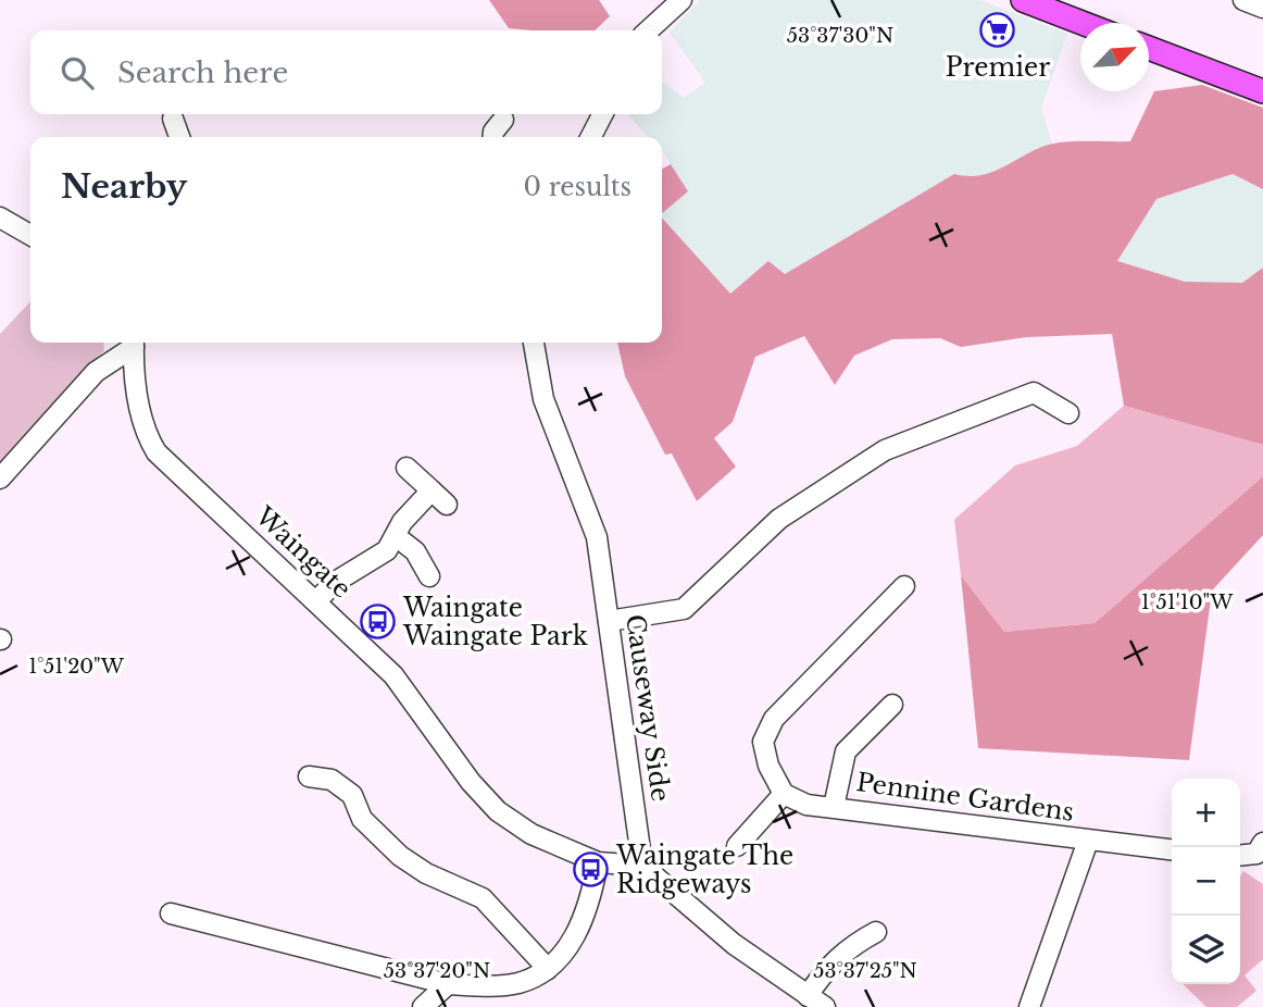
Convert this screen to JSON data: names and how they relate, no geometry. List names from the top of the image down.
{
  "streets": {
    "street": ["Waingate", "Causeway Side", "Pennine Gardens"]
  },
  "crossings": [
    ["Waingate", "Causeway Side"]
  ],
  "places": {
    "supermarket": ["Premier"],
    "bus stop": ["Waingate Waingate Park", "Waingate The Ridgeways"]
  },
  "north": "top right",
  "page": {
    "search": "Search here",
    "heading": ["Nearby", "0 results"],
    "map_buttons": ["+", "−"]
  },
  "coordinates": [
    "53°37'30\"N",
    "1°51'10\"W",
    "1°51'20\"W",
    "53°37'25\"N",
    "53°37'20\"N"
  ]
}
